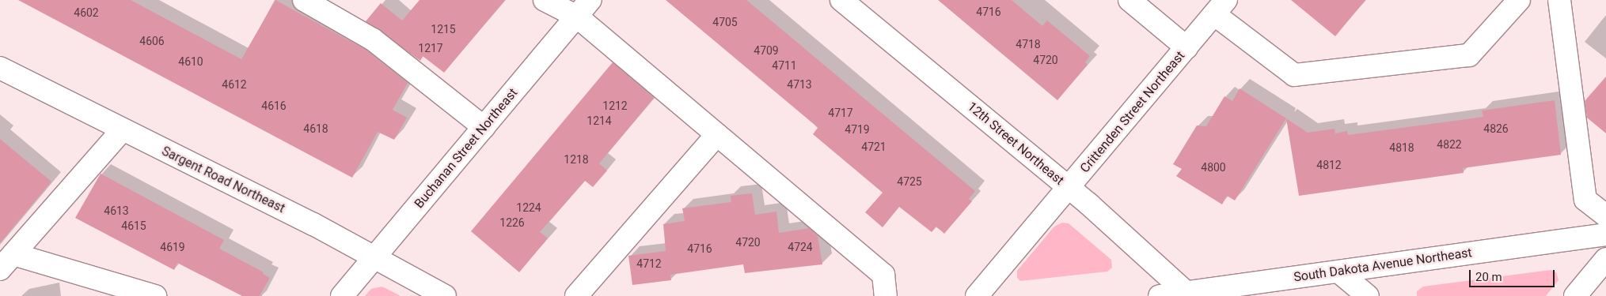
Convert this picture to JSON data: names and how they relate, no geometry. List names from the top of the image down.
{
  "streets": {
    "street": [
      "Crittenden Street Northeast",
      "12th Street Northeast",
      "Buchanan Street Northeast",
      "Sargent Road Northeast",
      "South Dakota Avenue Northeast"
    ]
  },
  "crossings": [
    ["Crittenden Street Northeast", "12th Street Northeast"],
    ["12th Street Northeast", "South Dakota Avenue Northeast"],
    ["Buchanan Street Northeast", "Sargent Road Northeast"]
  ],
  "house_numbers": [
    "4716",
    "4602",
    "4705",
    "1215",
    "4606",
    "4718",
    "1217",
    "4709",
    "4720",
    "4610",
    "4711",
    "4612",
    "4713",
    "4616",
    "1212",
    "4717",
    "1214",
    "4618",
    "4826",
    "4719",
    "4822",
    "4721",
    "4818",
    "1218",
    "4812",
    "4800",
    "4725",
    "1224",
    "4613",
    "1226",
    "4615",
    "4720",
    "4619",
    "4724",
    "4716",
    "4712"
  ],
  "scale_bar": "20 m"
}
